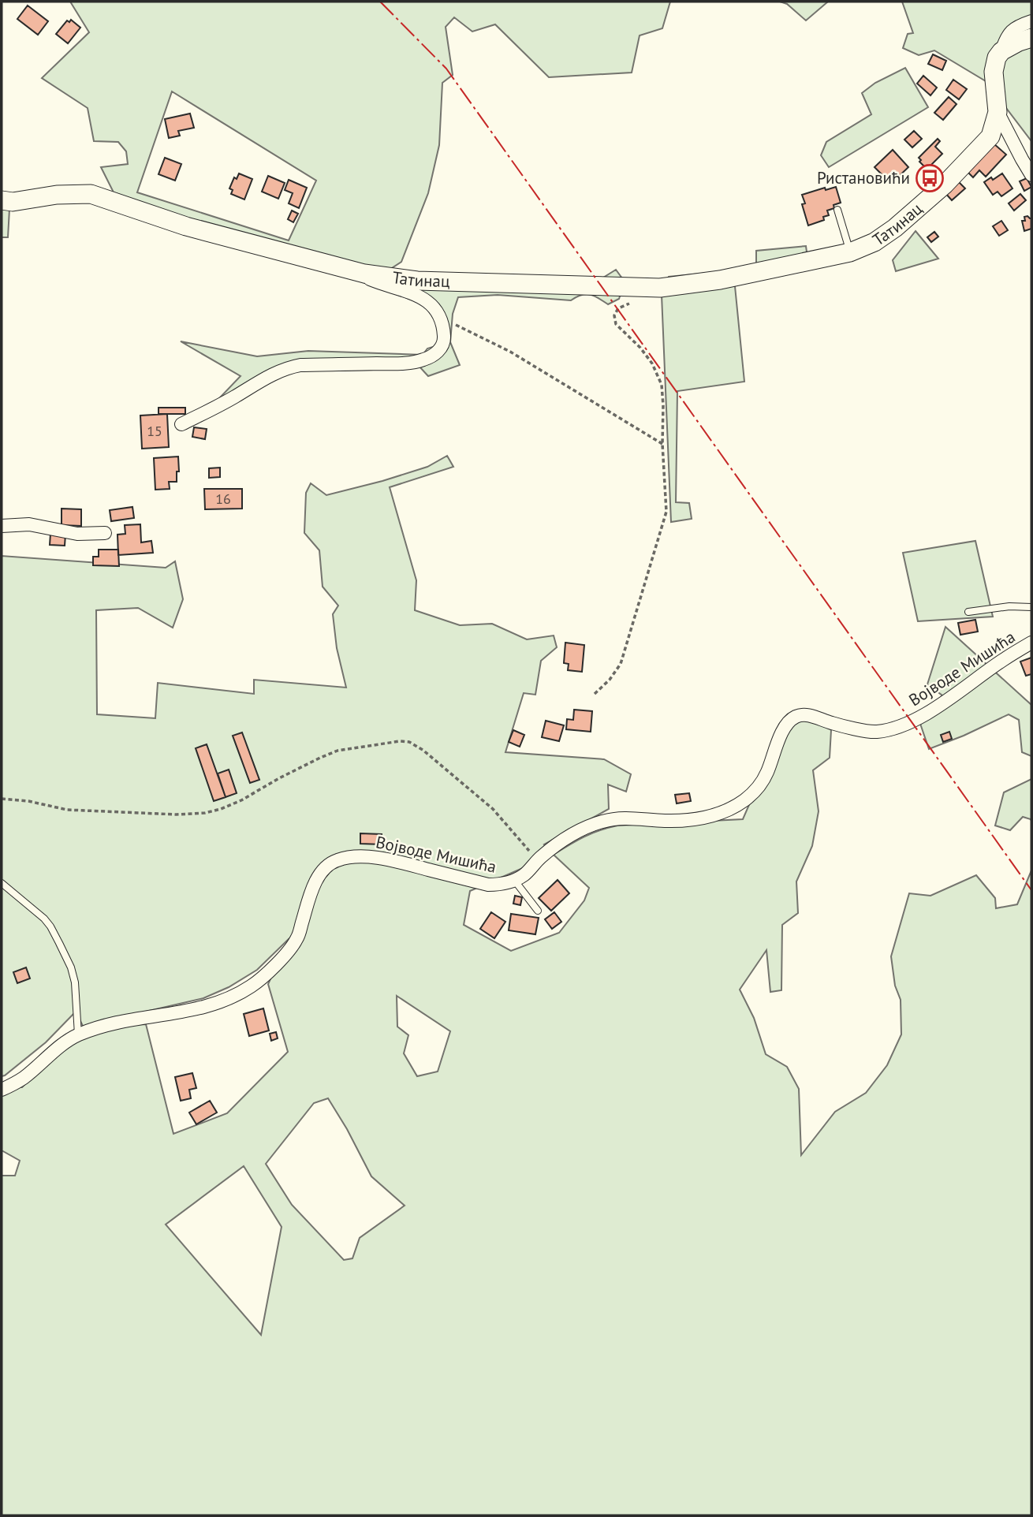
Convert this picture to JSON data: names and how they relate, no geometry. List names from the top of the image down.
{
  "streets": {
    "street": ["Татинац", "Војводе Мишића"]
  },
  "places": {
    "bus stop": ["Ристановићи"]
  },
  "house_numbers": ["15", "16"]
}
